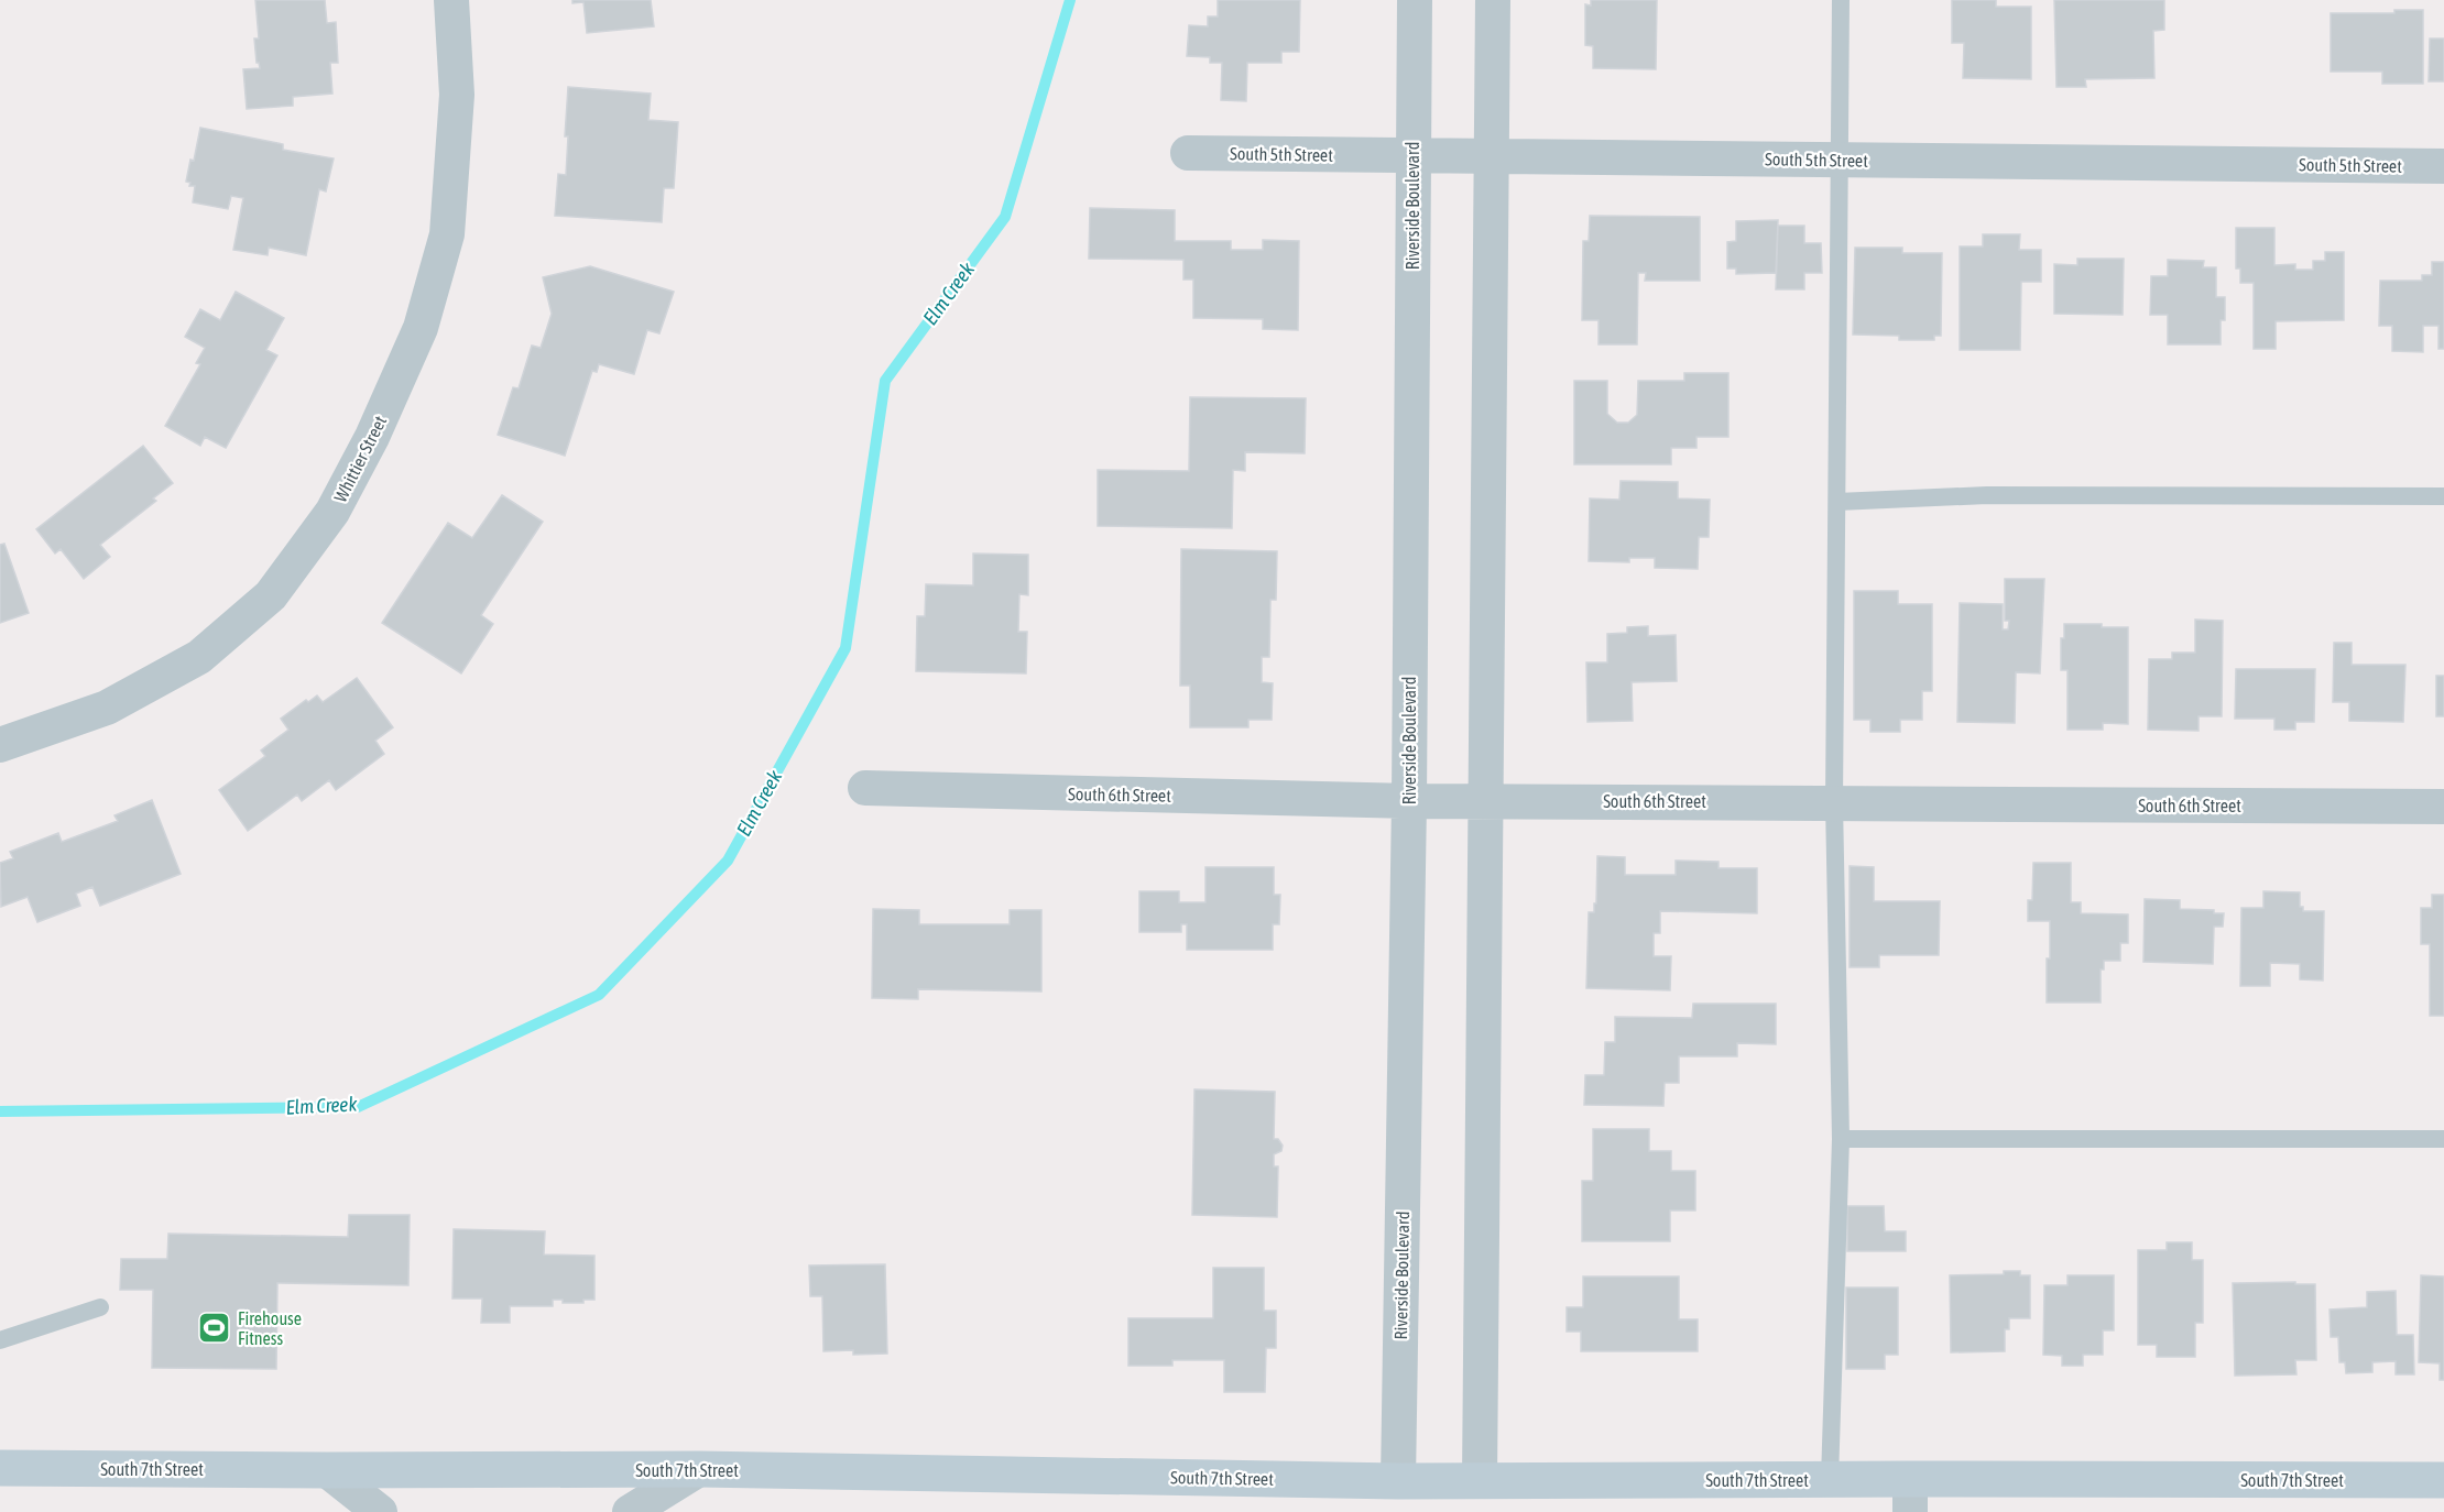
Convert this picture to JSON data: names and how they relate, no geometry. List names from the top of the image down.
{
  "streets": {
    "main road": ["South 7th Street"],
    "street": [
      "South 5th Street",
      "Riverside Boulevard",
      "Whittier Street",
      "South 6th Street"
    ]
  },
  "crossings": [
    ["South 5th Street", "Riverside Boulevard"],
    ["Riverside Boulevard", "South 6th Street"],
    ["Riverside Boulevard", "South 7th Street"]
  ],
  "water": ["Elm Creek"],
  "places": {
    "sports": ["Firehouse Fitness"]
  }
}
